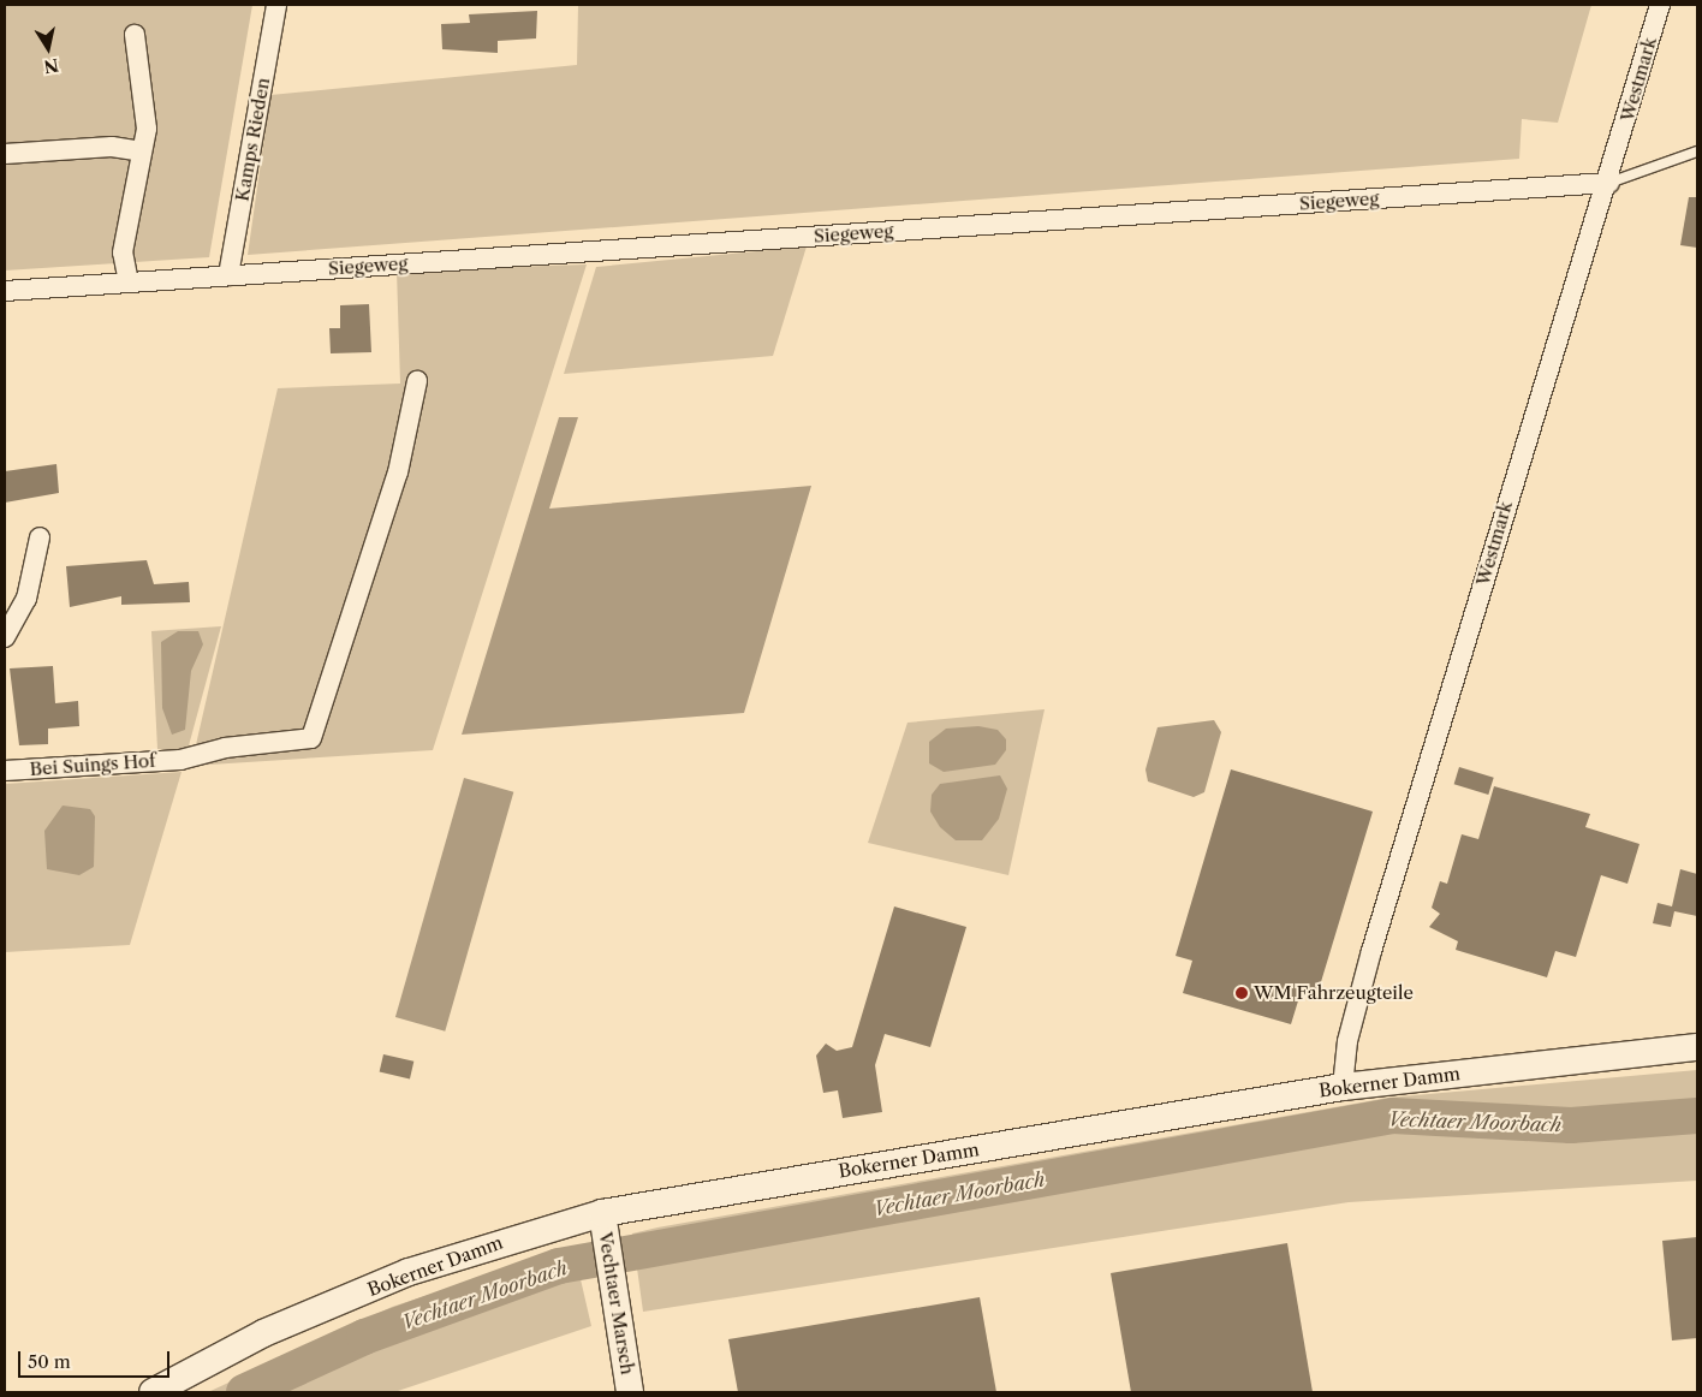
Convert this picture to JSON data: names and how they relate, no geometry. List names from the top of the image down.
{
  "streets": {
    "main road": ["Bokerner Damm", "Vechtaer Marsch"],
    "street": [
      "Westmark",
      "Kamps Rieden",
      "Siegeweg",
      "Bei Suings Hof"
    ]
  },
  "crossings": [
    ["Westmark", "Siegeweg"],
    ["Westmark", "Bokerner Damm"],
    ["Kamps Rieden", "Siegeweg"],
    ["Bokerner Damm", "Vechtaer Marsch"]
  ],
  "water": ["Vechtaer Moorbach"],
  "places": ["WM Fahrzeugteile"],
  "scale_bar": "50 m",
  "north": "bottom"
}
